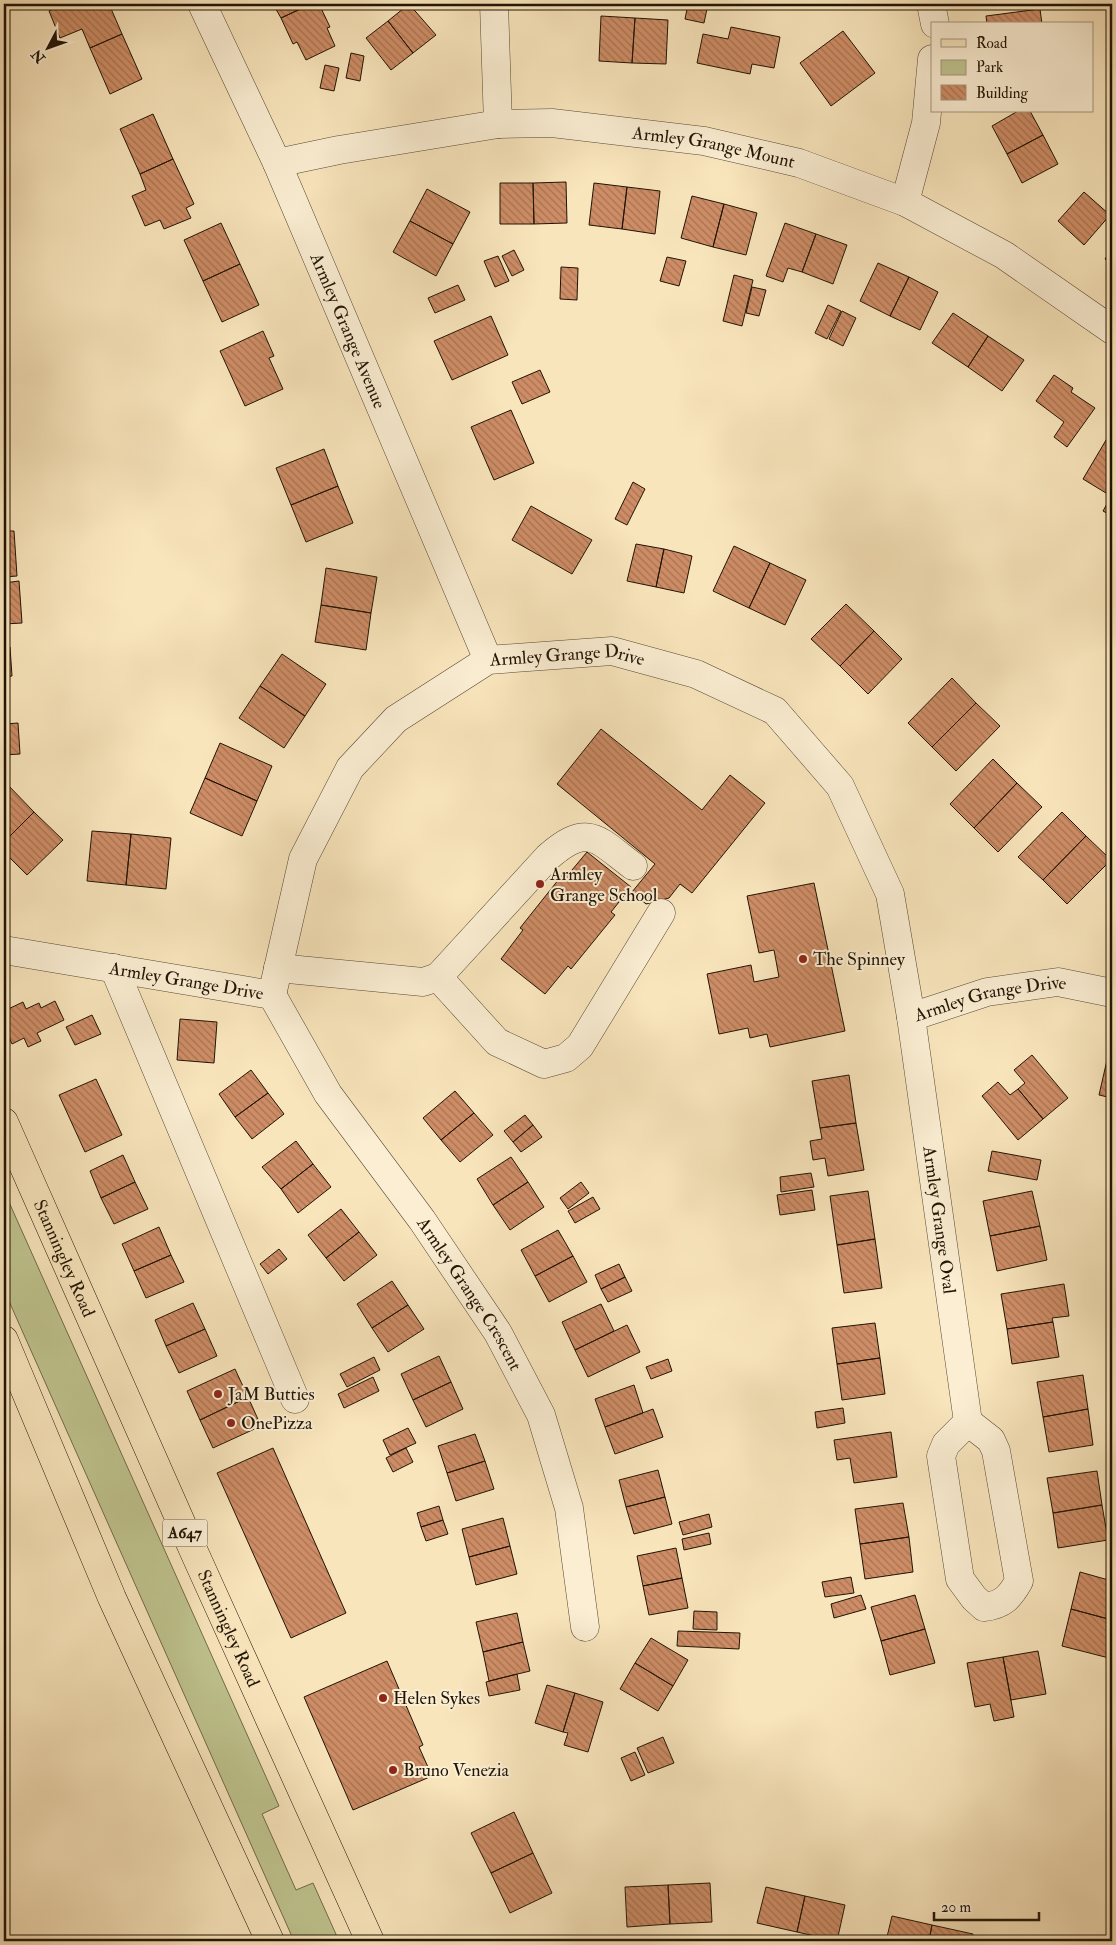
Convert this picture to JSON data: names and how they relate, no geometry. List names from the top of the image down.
{
  "streets": {
    "main road": ["Stanningley Road", "A647"],
    "street": [
      "Armley Grange Mount",
      "Armley Grange Avenue",
      "Armley Grange Drive",
      "Armley Grange Oval",
      "Armley Grange Crescent"
    ]
  },
  "crossings": [
    ["Armley Grange Mount", "Armley Grange Avenue"],
    ["Armley Grange Avenue", "Armley Grange Drive"],
    ["Armley Grange Drive", "Armley Grange Oval"],
    ["Armley Grange Drive", "Armley Grange Crescent"]
  ],
  "places": [
    "Armley Grange School",
    "The Spinney",
    "JaM Butties",
    "OnePizza",
    "Helen Sykes",
    "Bruno Venezia"
  ],
  "legend": ["Road", "Park", "Building"],
  "scale_bar": "20 m",
  "north": "bottom left"
}
